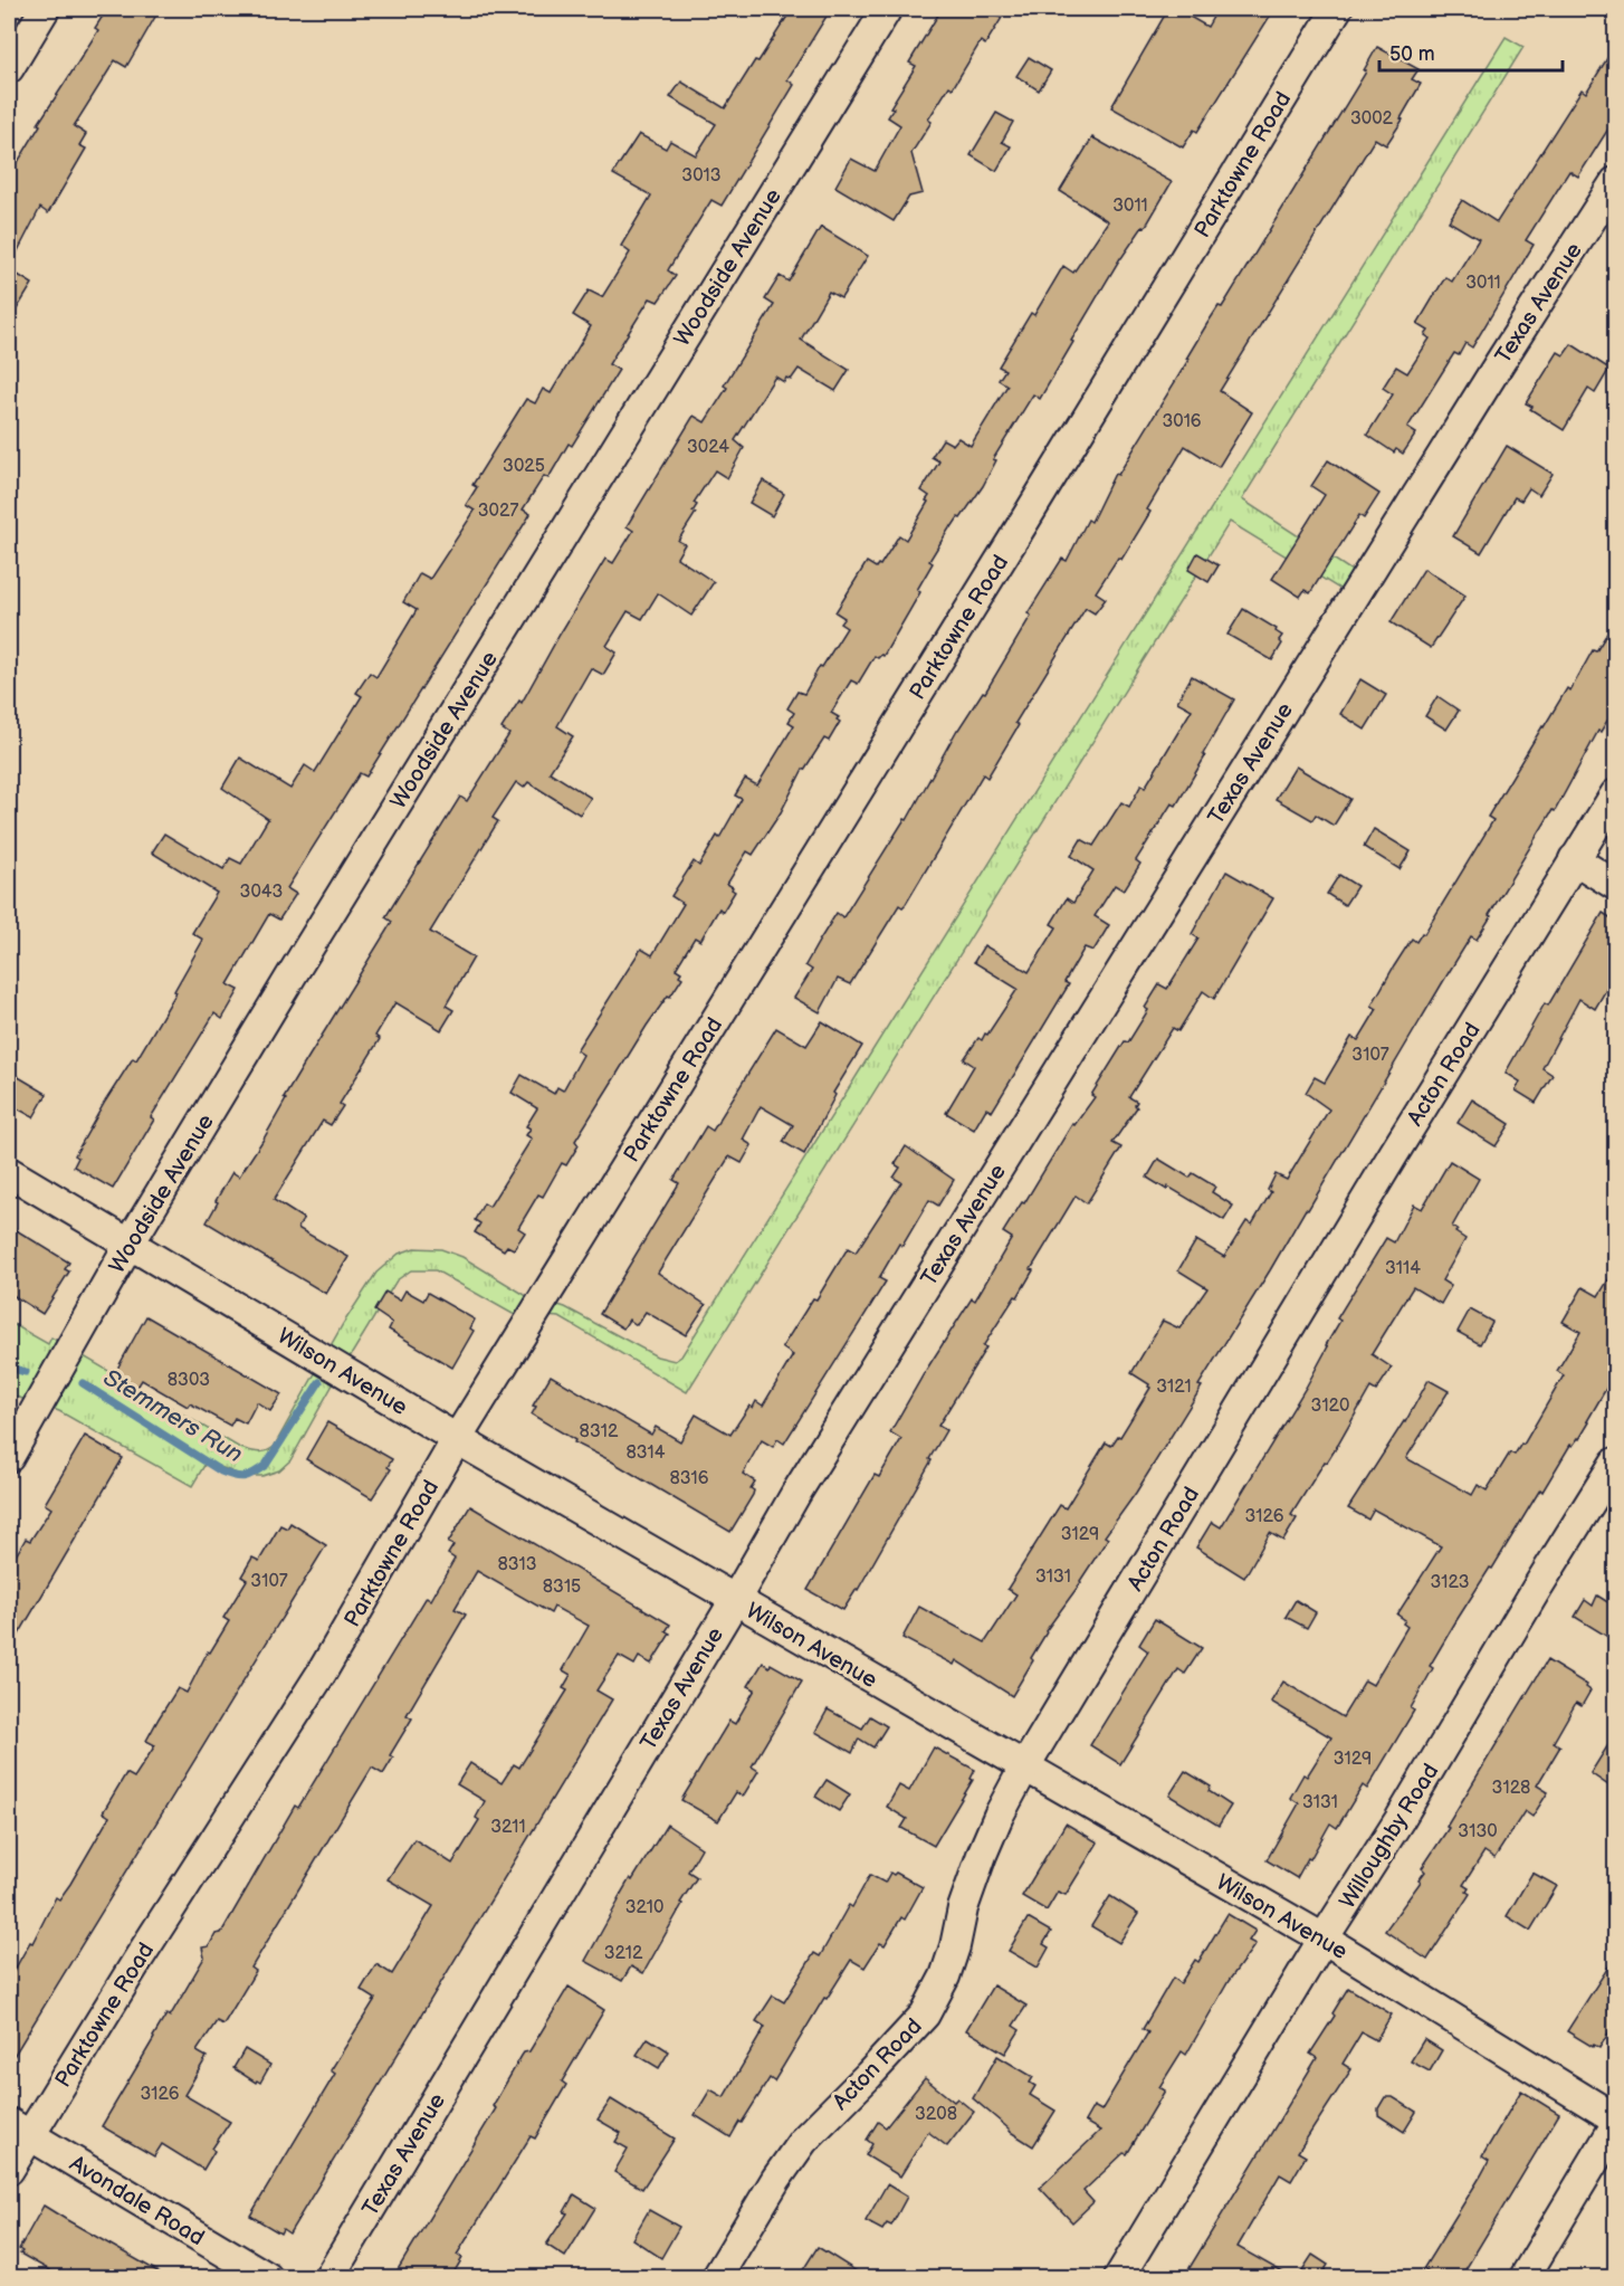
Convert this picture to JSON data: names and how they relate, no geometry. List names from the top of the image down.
{
  "streets": {
    "street": [
      "Parktowne Road",
      "Woodside Avenue",
      "Texas Avenue",
      "Acton Road",
      "Wilson Avenue",
      "Willoughby Road",
      "Avondale Road"
    ]
  },
  "crossings": [
    ["Parktowne Road", "Wilson Avenue"],
    ["Parktowne Road", "Avondale Road"],
    ["Woodside Avenue", "Wilson Avenue"],
    ["Texas Avenue", "Wilson Avenue"],
    ["Acton Road", "Wilson Avenue"],
    ["Wilson Avenue", "Willoughby Road"]
  ],
  "water": ["Stemmers Run"],
  "house_numbers": [
    "3002",
    "3013",
    "3011",
    "3011",
    "3016",
    "3024",
    "3025",
    "3027",
    "3043",
    "3107",
    "3114",
    "8303",
    "3121",
    "3120",
    "8312",
    "8314",
    "8316",
    "3126",
    "3129",
    "8313",
    "3131",
    "3107",
    "3123",
    "8315",
    "3129",
    "3128",
    "3131",
    "3211",
    "3130",
    "3210",
    "3212",
    "3126",
    "3208"
  ],
  "scale_bar": "50 m"
}
